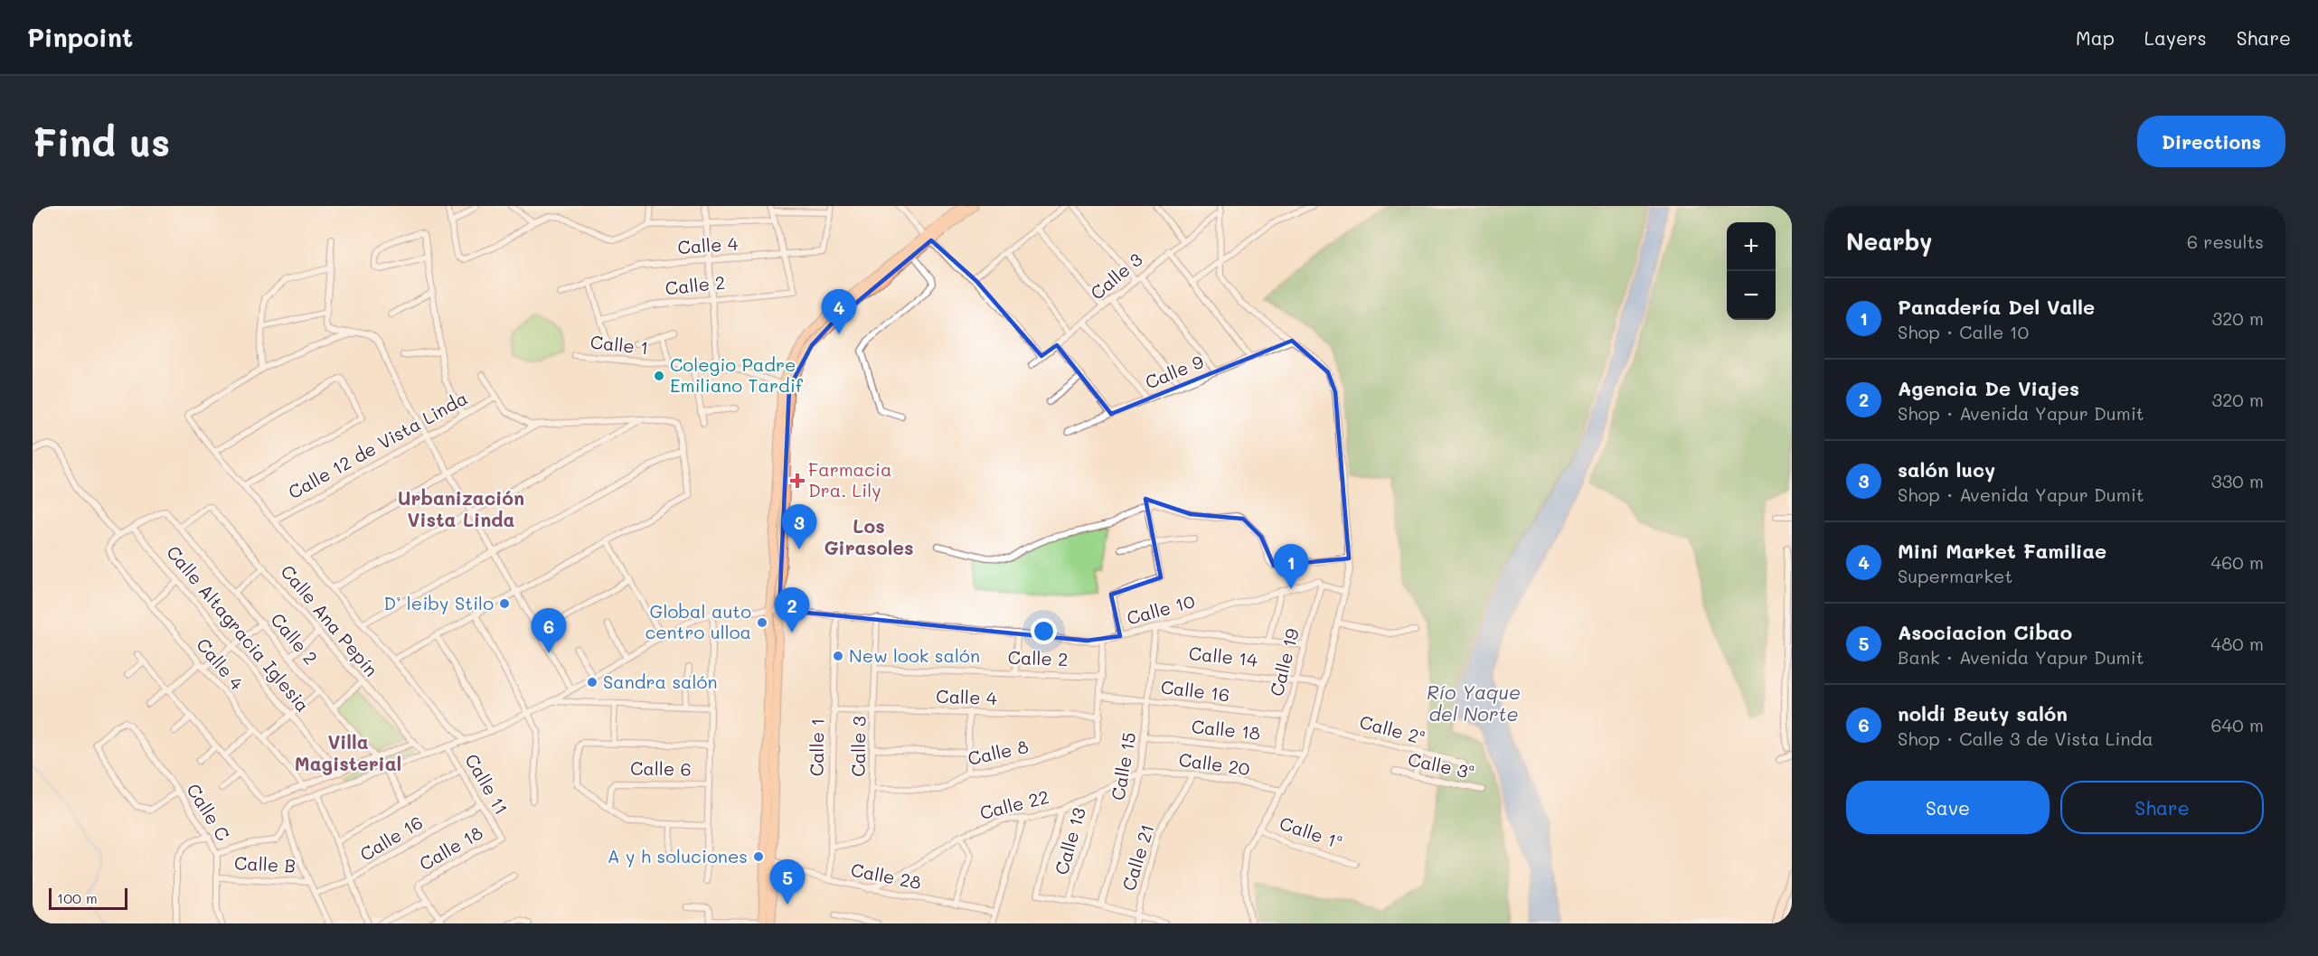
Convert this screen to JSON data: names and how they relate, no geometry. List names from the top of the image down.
{
  "streets": {
    "street": [
      "Calle 4",
      "Calle 3",
      "Calle 2",
      "Calle 1",
      "Calle 9",
      "Calle 12 de Vista Linda",
      "Calle 10",
      "Calle Ana Pepín",
      "Calle Altagracia Iglesia",
      "Calle 14",
      "Calle 19",
      "Calle 16",
      "Calle 18",
      "Calle 2ª",
      "Calle 8",
      "Calle 20",
      "Calle 15",
      "Calle 3ª",
      "Calle 6",
      "Calle 11",
      "Calle 22",
      "Calle C",
      "Calle 1ª",
      "Calle 13",
      "Calle 21",
      "Calle B",
      "Calle 28"
    ]
  },
  "crossings": [
    ["Calle 4", "Calle 3"],
    ["Calle 4", "Calle 2"],
    ["Calle 4", "Calle 1"],
    ["Calle 4", "Calle 8"],
    ["Calle 3", "Calle 2"],
    ["Calle 3", "Calle 1"],
    ["Calle 3", "Calle 10"],
    ["Calle 3", "Calle 8"],
    ["Calle 2", "Calle 10"],
    ["Calle 2", "Calle Ana Pepín"],
    ["Calle 2", "Calle Altagracia Iglesia"],
    ["Calle 1", "Calle 10"],
    ["Calle 1", "Calle 28"],
    ["Calle 10", "Calle Ana Pepín"],
    ["Calle 10", "Calle 19"],
    ["Calle 10", "Calle 15"],
    ["Calle 10", "Calle 11"],
    ["Calle 14", "Calle 19"],
    ["Calle 14", "Calle 15"],
    ["Calle 19", "Calle 16"],
    ["Calle 19", "Calle 18"],
    ["Calle 16", "Calle 15"],
    ["Calle 16", "Calle 11"],
    ["Calle 18", "Calle 15"],
    ["Calle 18", "Calle 11"],
    ["Calle 20", "Calle 15"],
    ["Calle 20", "Calle 22"],
    ["Calle 20", "Calle 21"],
    ["Calle 15", "Calle 22"],
    ["Calle 22", "Calle 13"],
    ["Calle 22", "Calle 28"],
    ["Calle C", "Calle B"]
  ],
  "districts": ["Urbanización Vista Linda", "Los Girasoles", "Villa Magisterial"],
  "water": ["Río Yaque del Norte"],
  "places": {
    "other": [
      "Colegio Padre Emiliano Tardif",
      "D’ leiby Stilo",
      "Global auto centro ulloa",
      "New look salón",
      "Sandra salón",
      "A y h soluciones"
    ],
    "health": ["Farmacia Dra. Lily"]
  },
  "scale_bar": "100 m",
  "page": {
    "header": "Pinpoint",
    "nav": ["Map", "Layers", "Share"],
    "buttons": [
      "Directions",
      ["Save", "Share"]
    ],
    "title": "Find us",
    "heading": ["Nearby", "6 results"],
    "map_buttons": ["+", "−"],
    "list": [
      {
        "mark": "1",
        "name": "Panadería Del Valle",
        "note": "Shop · Calle 10",
        "value": "320 m"
      },
      {
        "mark": "2",
        "name": "Agencia De Viajes",
        "note": "Shop · Avenida Yapur Dumit",
        "value": "320 m"
      },
      {
        "mark": "3",
        "name": "salón lucy",
        "note": "Shop · Avenida Yapur Dumit",
        "value": "330 m"
      },
      {
        "mark": "4",
        "name": "Mini Market Familiae",
        "note": "Supermarket",
        "value": "460 m"
      },
      {
        "mark": "5",
        "name": "Asociacion Cibao",
        "note": "Bank · Avenida Yapur Dumit",
        "value": "480 m"
      },
      {
        "mark": "6",
        "name": "noldi Beuty salón",
        "note": "Shop · Calle 3 de Vista Linda",
        "value": "640 m"
      }
    ],
    "pins": [
      "4",
      "3",
      "1",
      "2",
      "6",
      "5"
    ],
    "scale": "100 m"
  }
}
